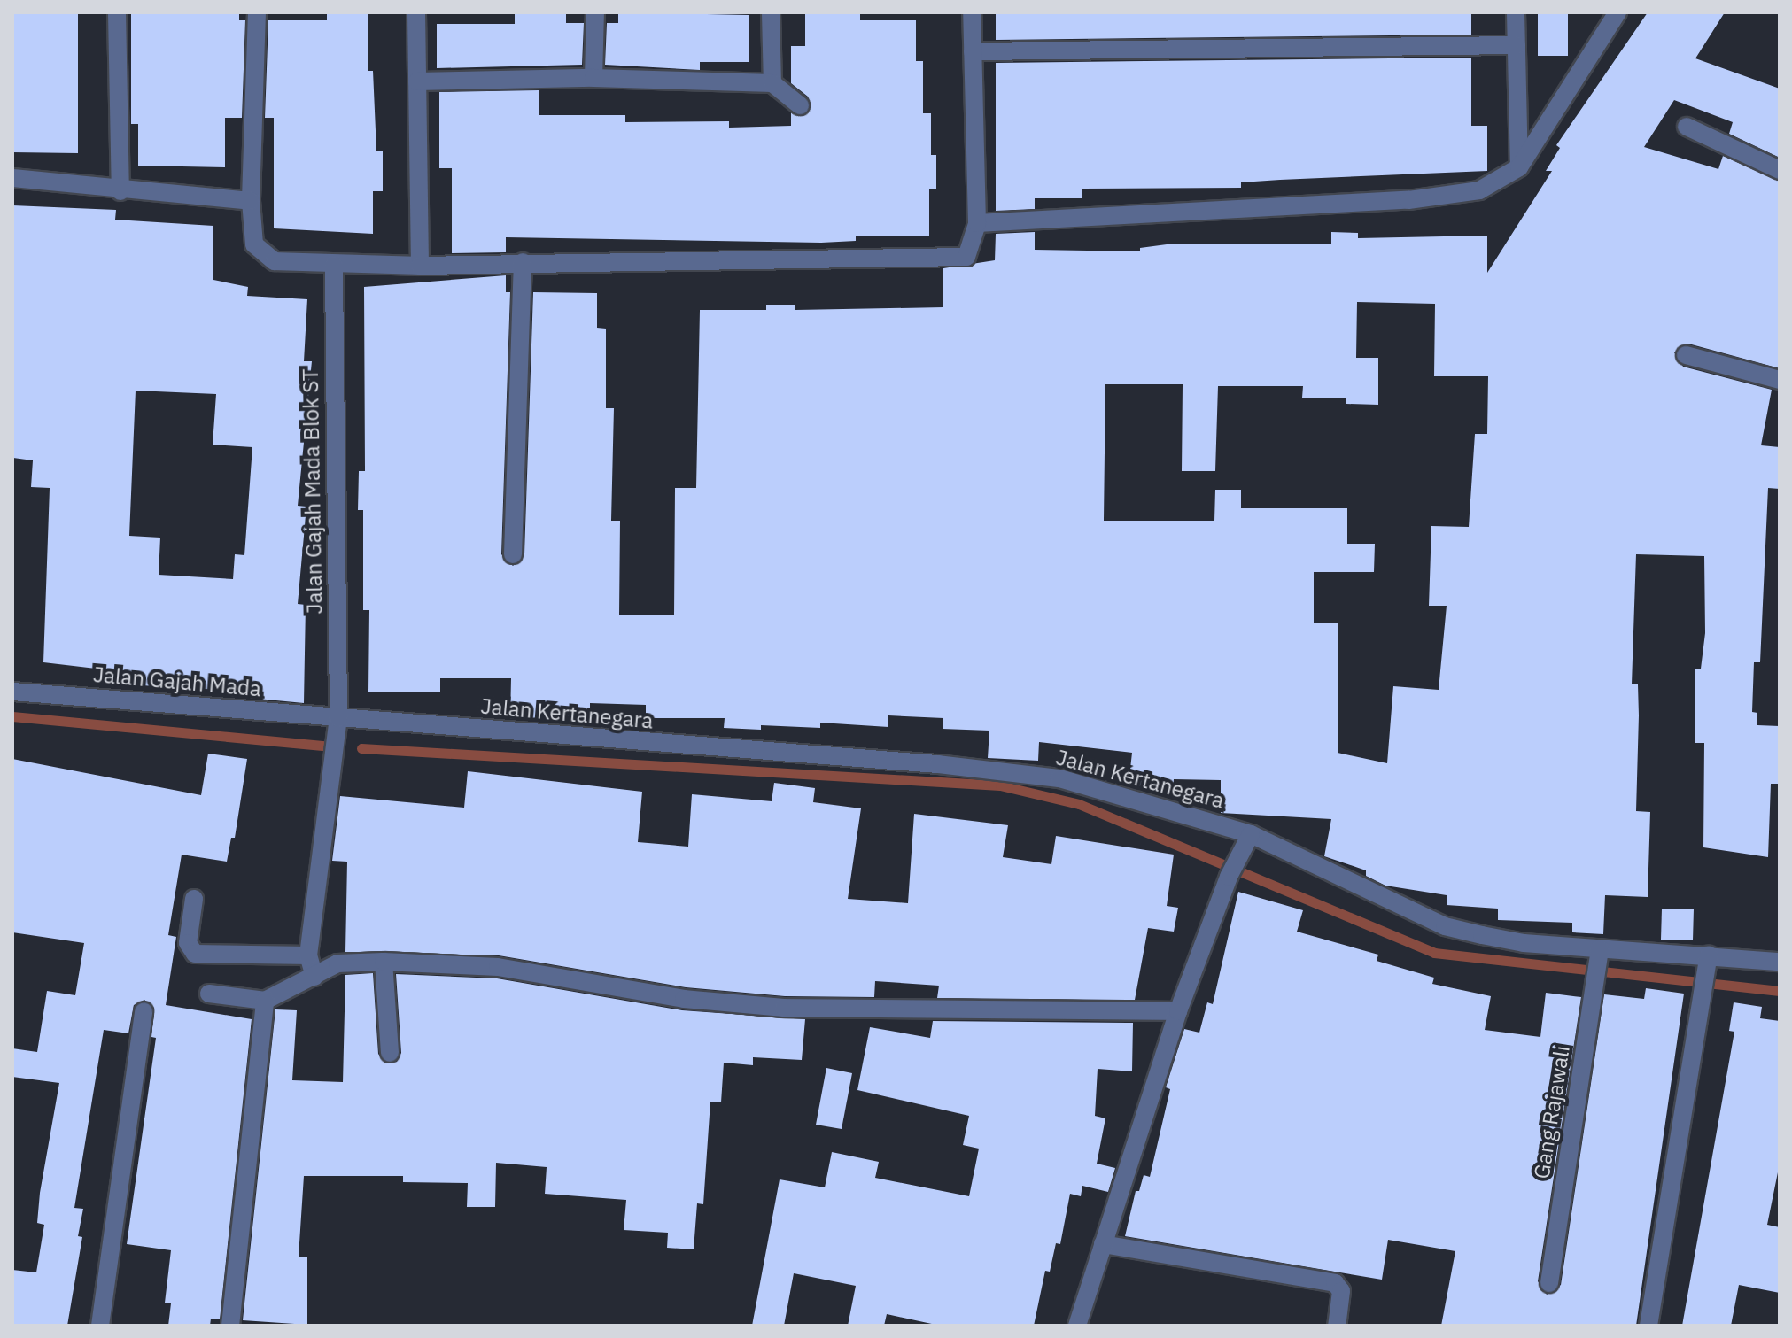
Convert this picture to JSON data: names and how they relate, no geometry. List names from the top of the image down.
{
  "streets": {
    "street": [
      "Jalan Gajah Mada Blok ST",
      "Jalan Gajah Mada",
      "Jalan Kertanegara",
      "Gang Rajawali"
    ]
  },
  "crossings": [
    ["Jalan Gajah Mada Blok ST", "Jalan Gajah Mada"],
    ["Jalan Gajah Mada Blok ST", "Jalan Kertanegara"],
    ["Jalan Gajah Mada", "Jalan Kertanegara"],
    ["Jalan Kertanegara", "Gang Rajawali"]
  ]
}
